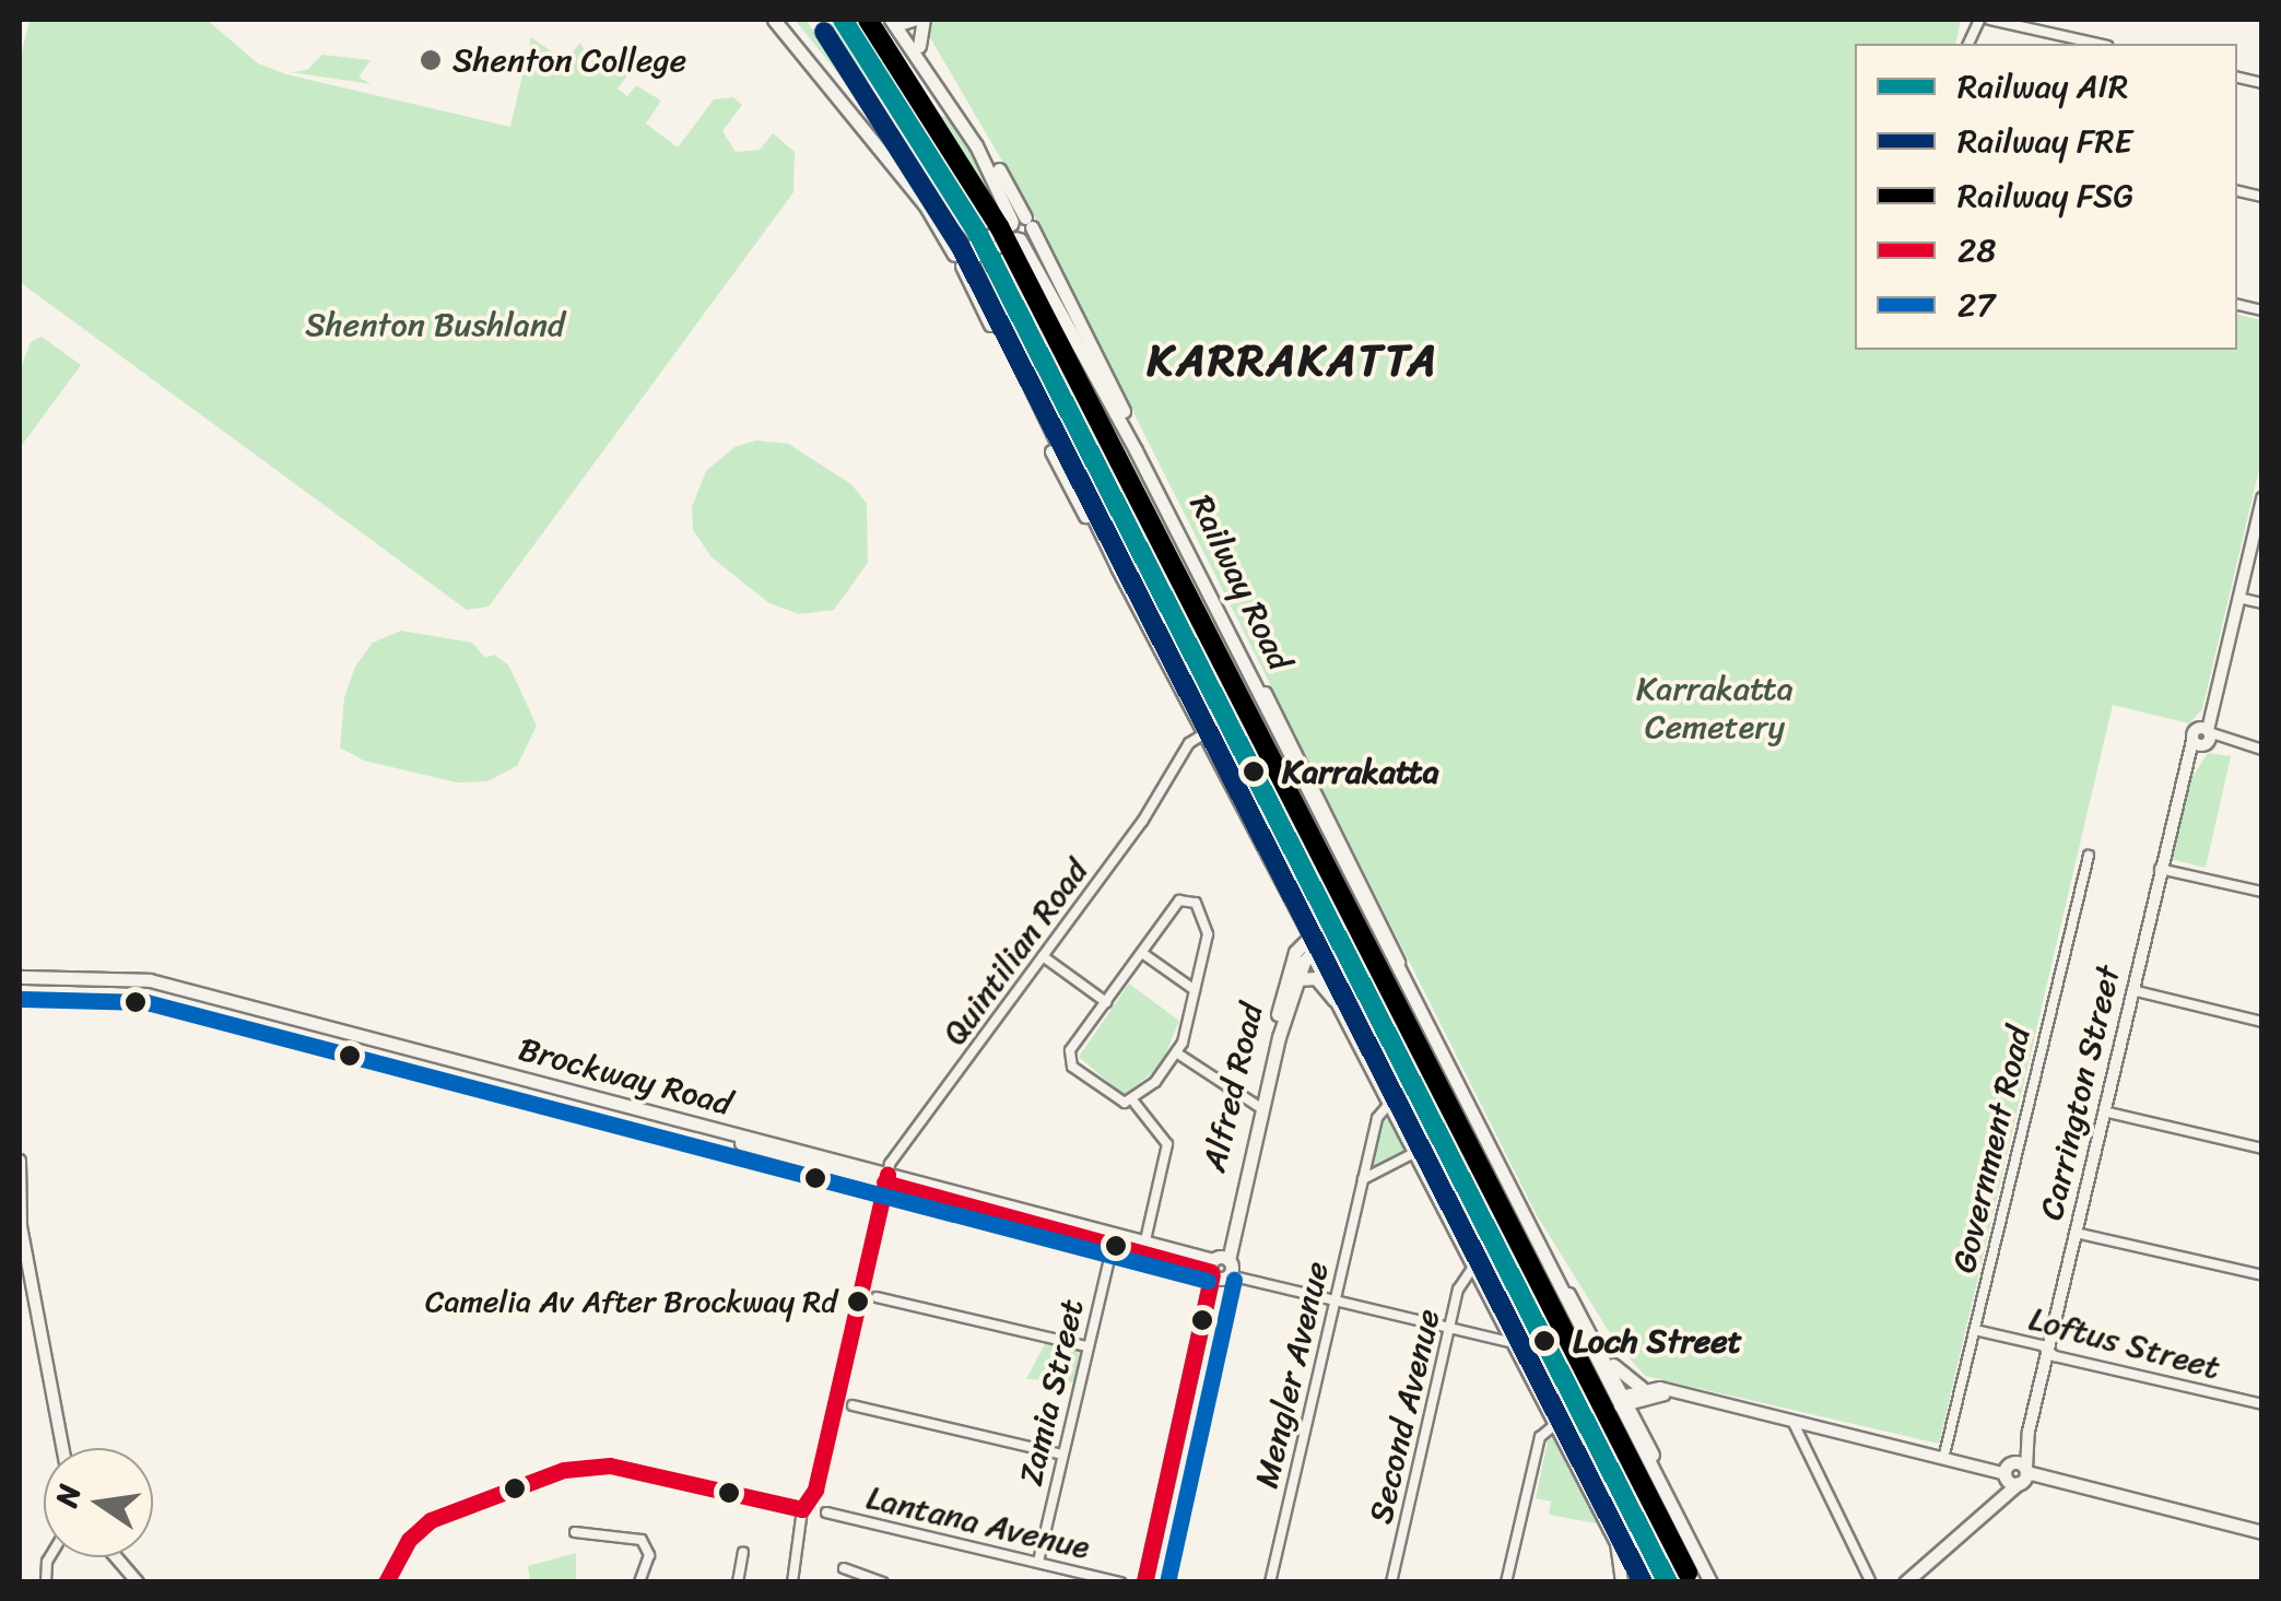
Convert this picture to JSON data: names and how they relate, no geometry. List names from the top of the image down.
{
  "streets": {
    "main road": ["Railway Road", "Brockway Road", "Alfred Road"],
    "street": [
      "Quintilian Road",
      "Carrington Street",
      "Government Road",
      "Loftus Street",
      "Mengler Avenue",
      "Zamia Street",
      "Second Avenue",
      "Lantana Avenue"
    ]
  },
  "crossings": [
    ["Quintilian Road", "Brockway Road"],
    ["Brockway Road", "Alfred Road"],
    ["Brockway Road", "Mengler Avenue"],
    ["Brockway Road", "Zamia Street"],
    ["Brockway Road", "Second Avenue"],
    ["Carrington Street", "Loftus Street"],
    ["Government Road", "Loftus Street"],
    ["Zamia Street", "Lantana Avenue"]
  ],
  "districts": ["KARRAKATTA"],
  "parks": ["Shenton Bushland", "Karrakatta Cemetery"],
  "places": [
    "Shenton College",
    "Karrakatta",
    "Camelia Av After Brockway Rd",
    "Loch Street"
  ],
  "lines": [
    "rail line AIR",
    "rail line FSG",
    "rail line FRE",
    "transit line 27",
    "transit line 28"
  ],
  "legend": [
    "Railway AIR",
    "Railway FRE",
    "Railway FSG",
    "28",
    "27"
  ],
  "north": "left"
}
